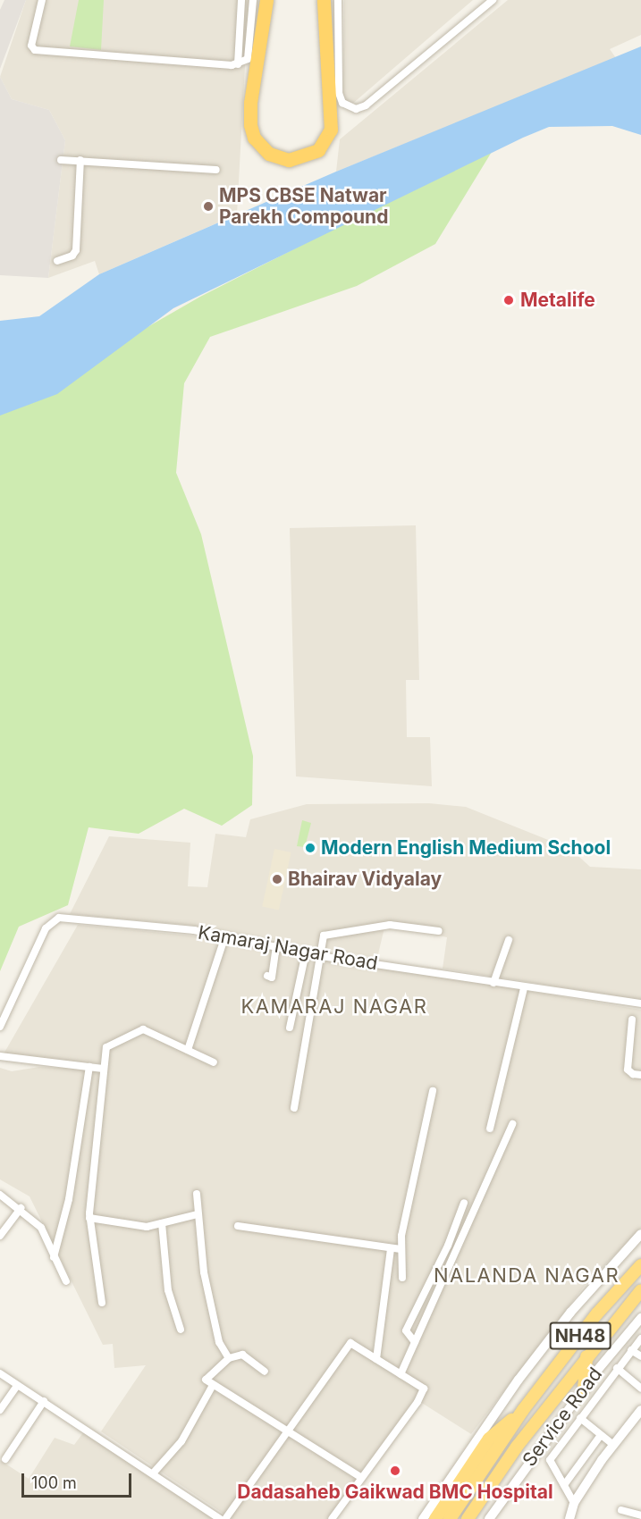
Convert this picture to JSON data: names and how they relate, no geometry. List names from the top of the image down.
{
  "streets": {
    "highway": ["NH48"],
    "street": ["Kamaraj Nagar Road", "Service Road"]
  },
  "districts": ["KAMARAJ NAGAR", "NALANDA NAGAR"],
  "places": [
    "MPS CBSE Natwar Parekh Compound",
    "Metalife",
    "Modern English Medium School",
    "Bhairav Vidyalay",
    "Dadasaheb Gaikwad BMC Hospital"
  ],
  "scale_bar": "100 m"
}
